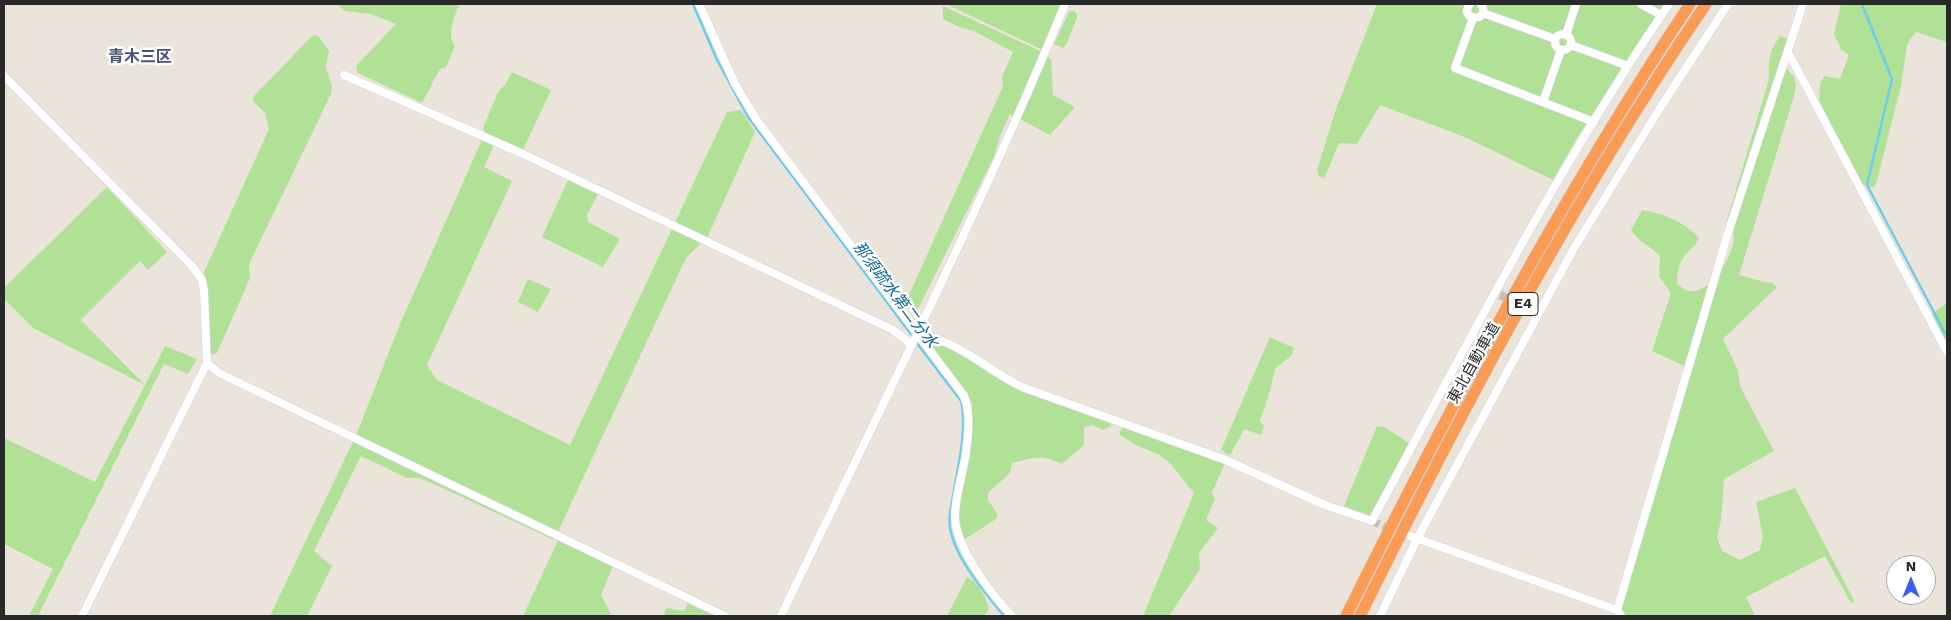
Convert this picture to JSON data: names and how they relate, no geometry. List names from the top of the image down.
{
  "streets": {
    "highway": ["E4", "東北自動車道"]
  },
  "districts": ["青木三区"],
  "water": ["那須疏水第二分水"],
  "north": "top"
}
